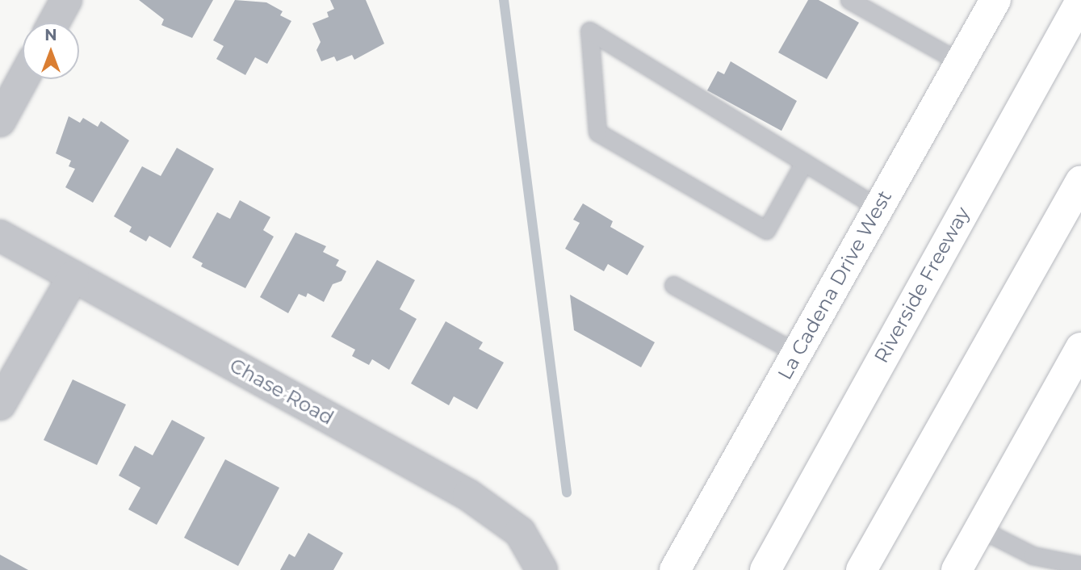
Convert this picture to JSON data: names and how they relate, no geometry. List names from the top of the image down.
{
  "streets": {
    "main road": ["La Cadena Drive West", "Riverside Freeway"],
    "street": ["Chase Road"]
  },
  "north": "top"
}
